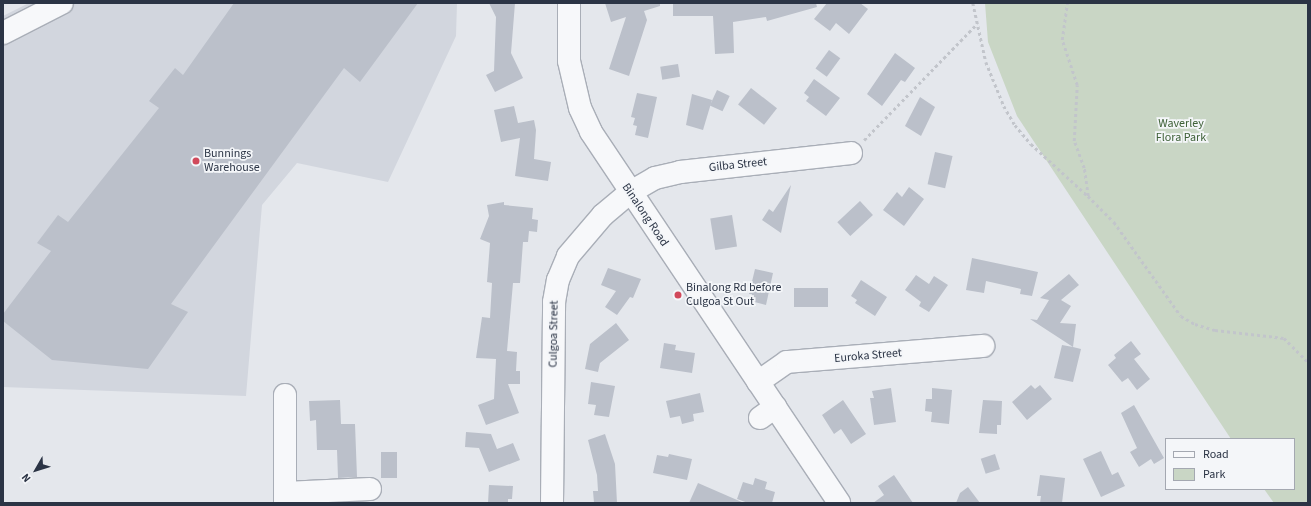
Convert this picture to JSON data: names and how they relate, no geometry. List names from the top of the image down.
{
  "streets": {
    "street": [
      "Gilba Street",
      "Binalong Road",
      "Culgoa Street",
      "Euroka Street"
    ]
  },
  "crossings": [
    ["Gilba Street", "Binalong Road"],
    ["Gilba Street", "Culgoa Street"],
    ["Binalong Road", "Culgoa Street"],
    ["Binalong Road", "Euroka Street"]
  ],
  "parks": ["Waverley Flora Park"],
  "places": ["Bunnings Warehouse", "Binalong Rd before Culgoa St Out"],
  "legend": ["Road", "Park"],
  "north": "bottom left"
}
